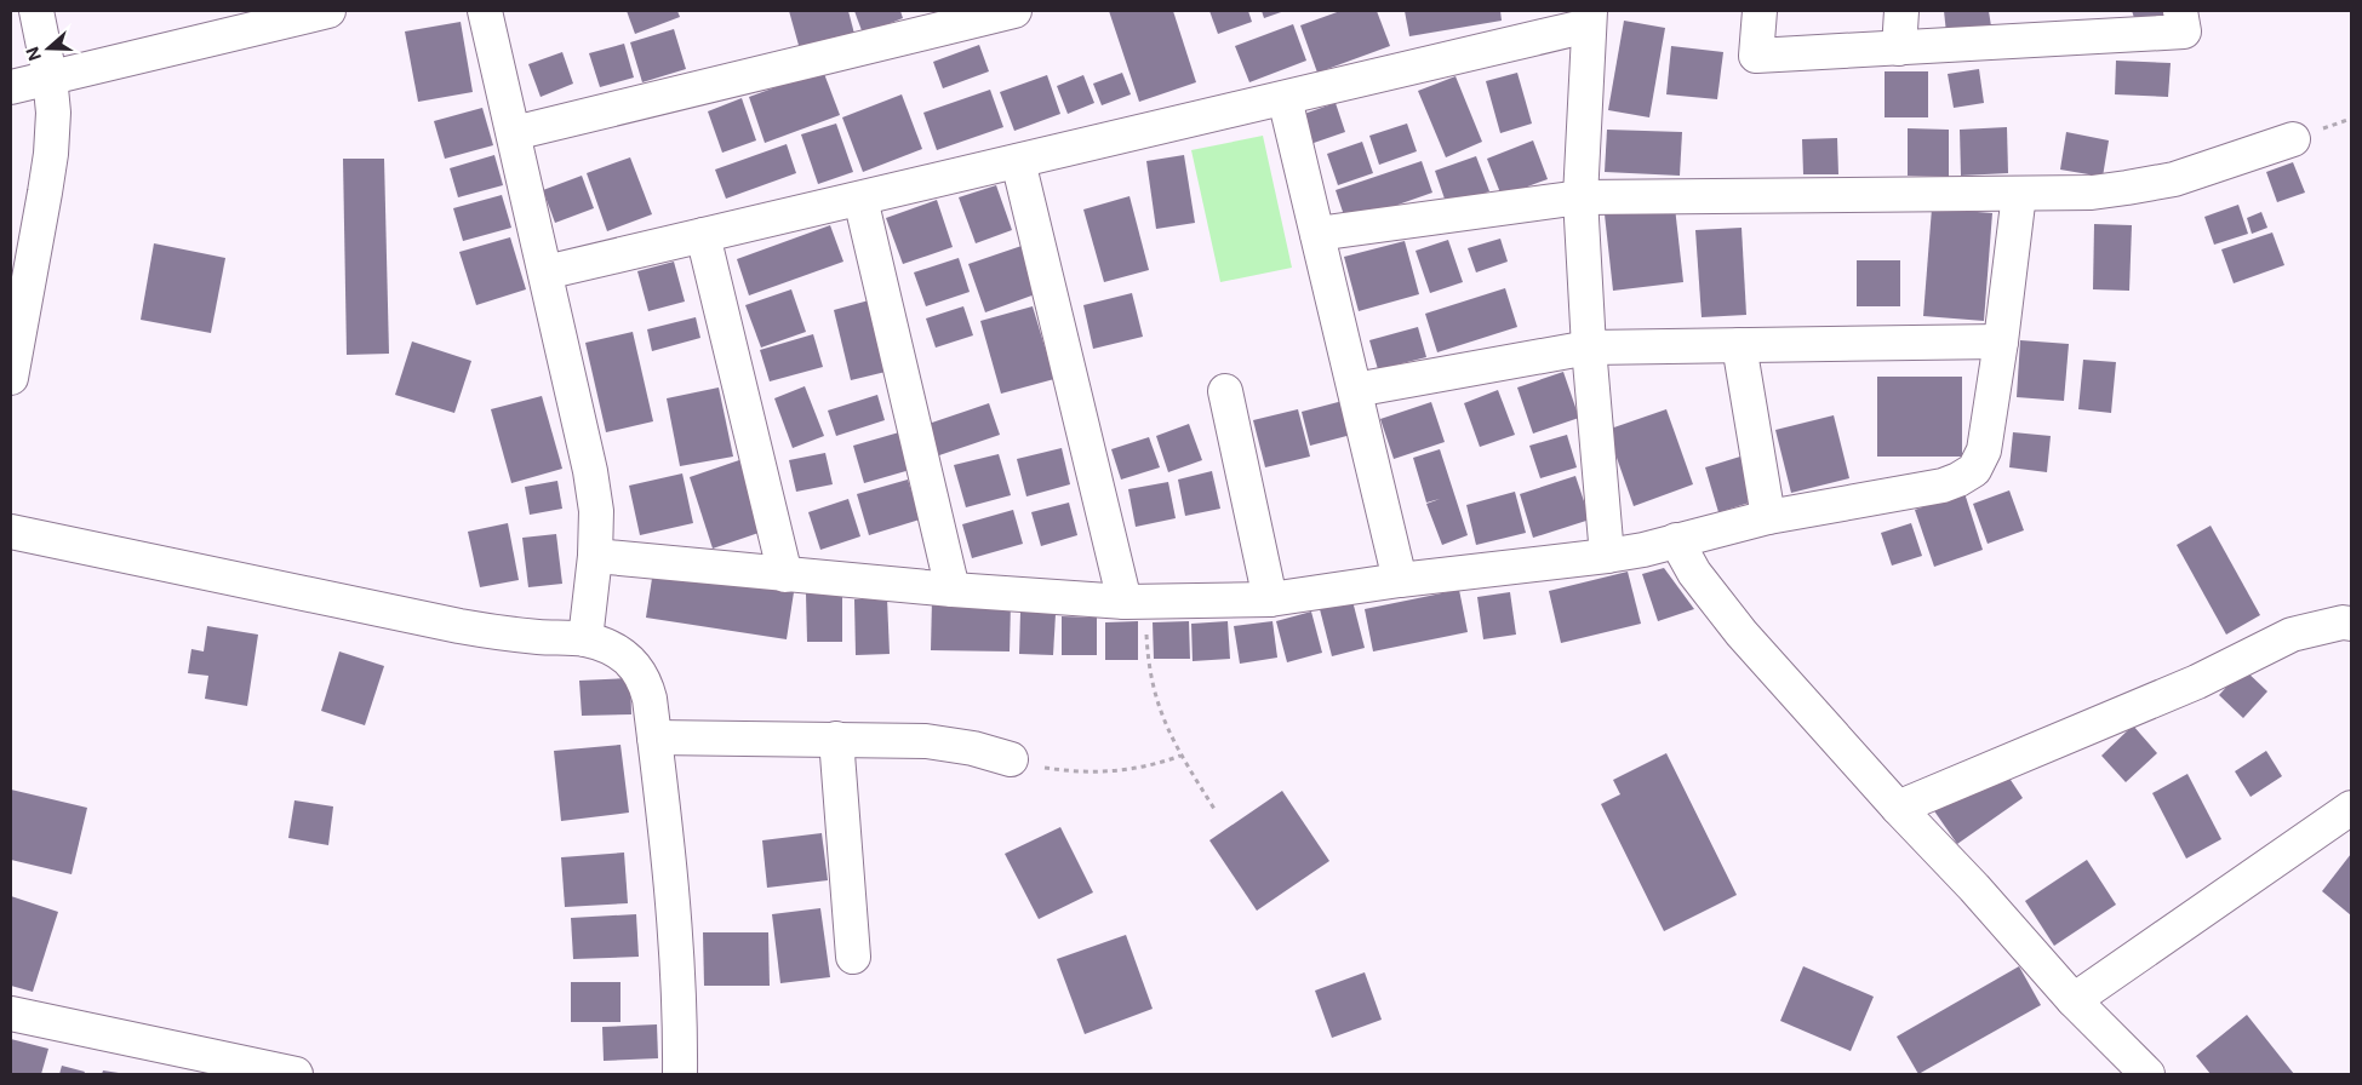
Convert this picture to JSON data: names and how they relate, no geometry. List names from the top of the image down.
{
  "north": "left"
}
